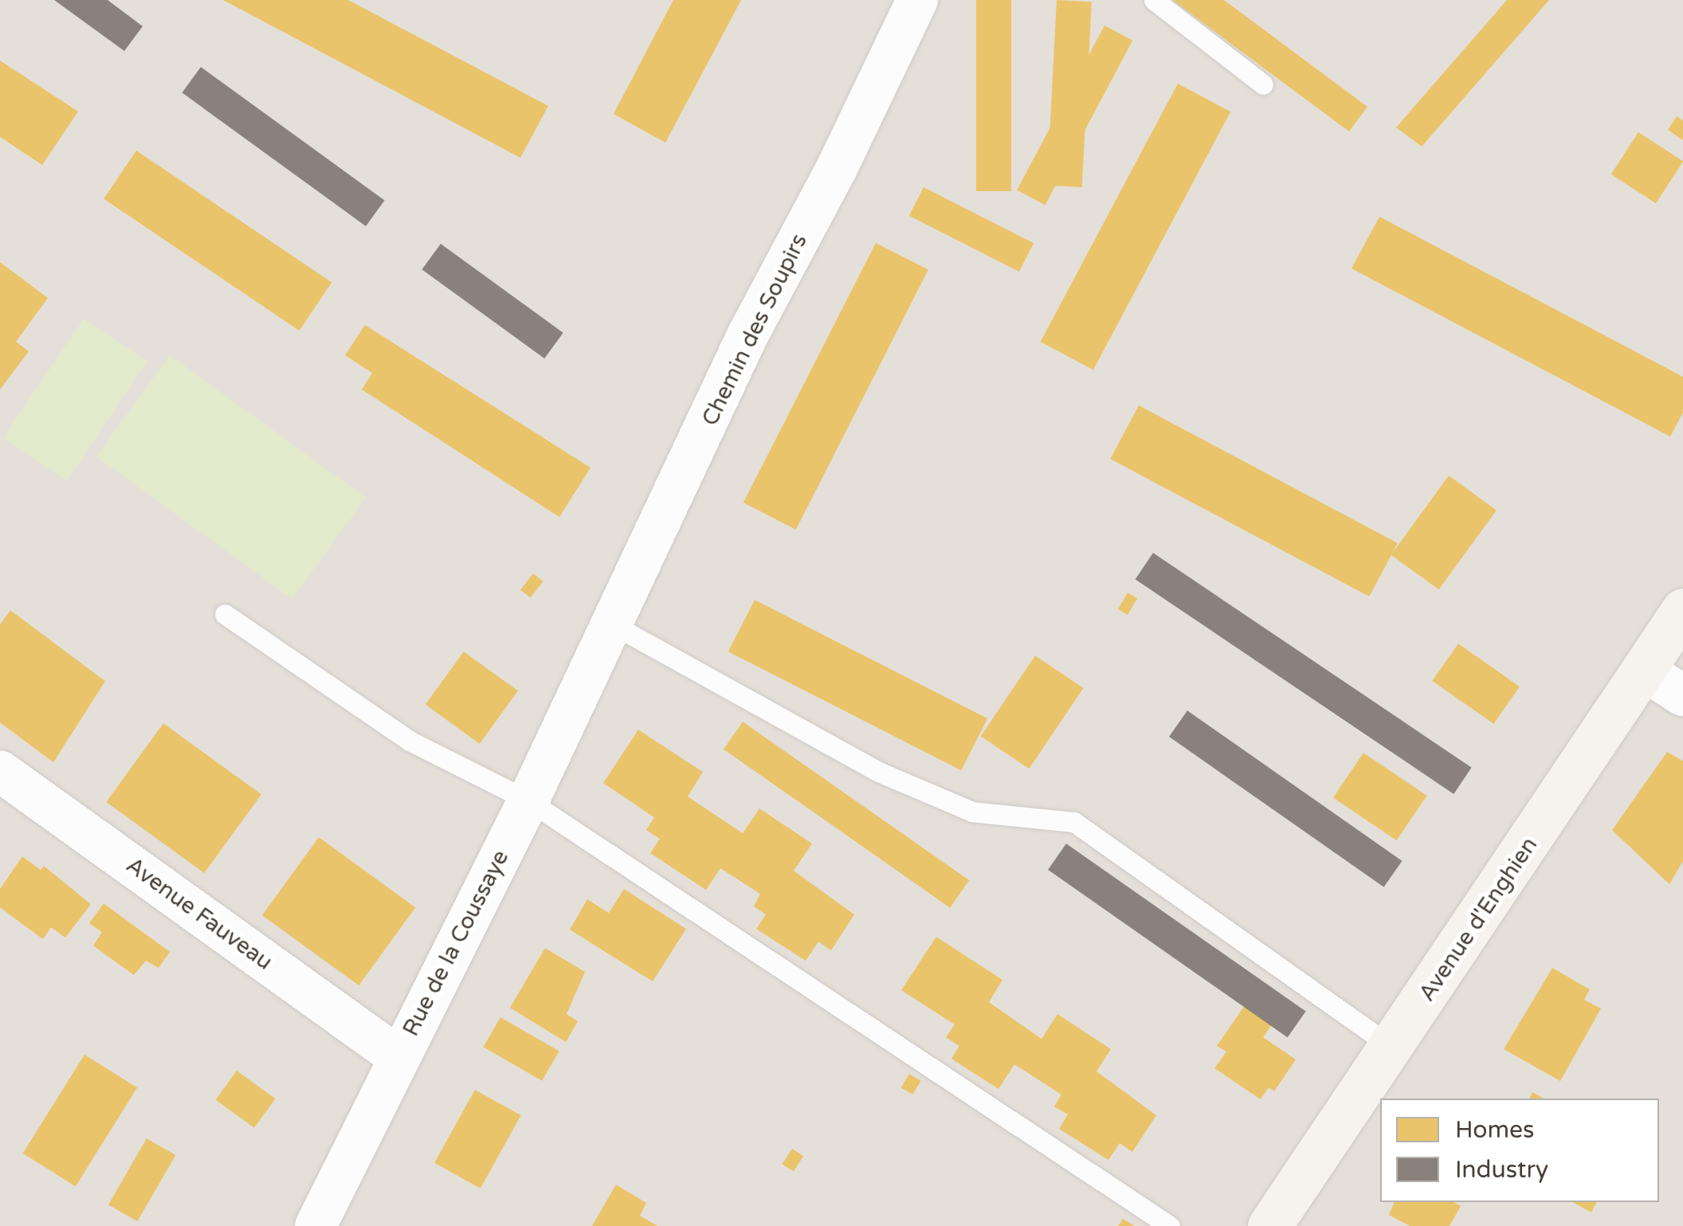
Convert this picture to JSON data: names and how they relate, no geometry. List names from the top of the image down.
{
  "streets": {
    "main road": ["Avenue d'Enghien"],
    "street": ["Chemin des Soupirs", "Avenue Fauveau", "Rue de la Coussaye"]
  },
  "crossings": [
    ["Chemin des Soupirs", "Rue de la Coussaye"],
    ["Avenue Fauveau", "Rue de la Coussaye"]
  ],
  "legend": ["Homes", "Industry"]
}
